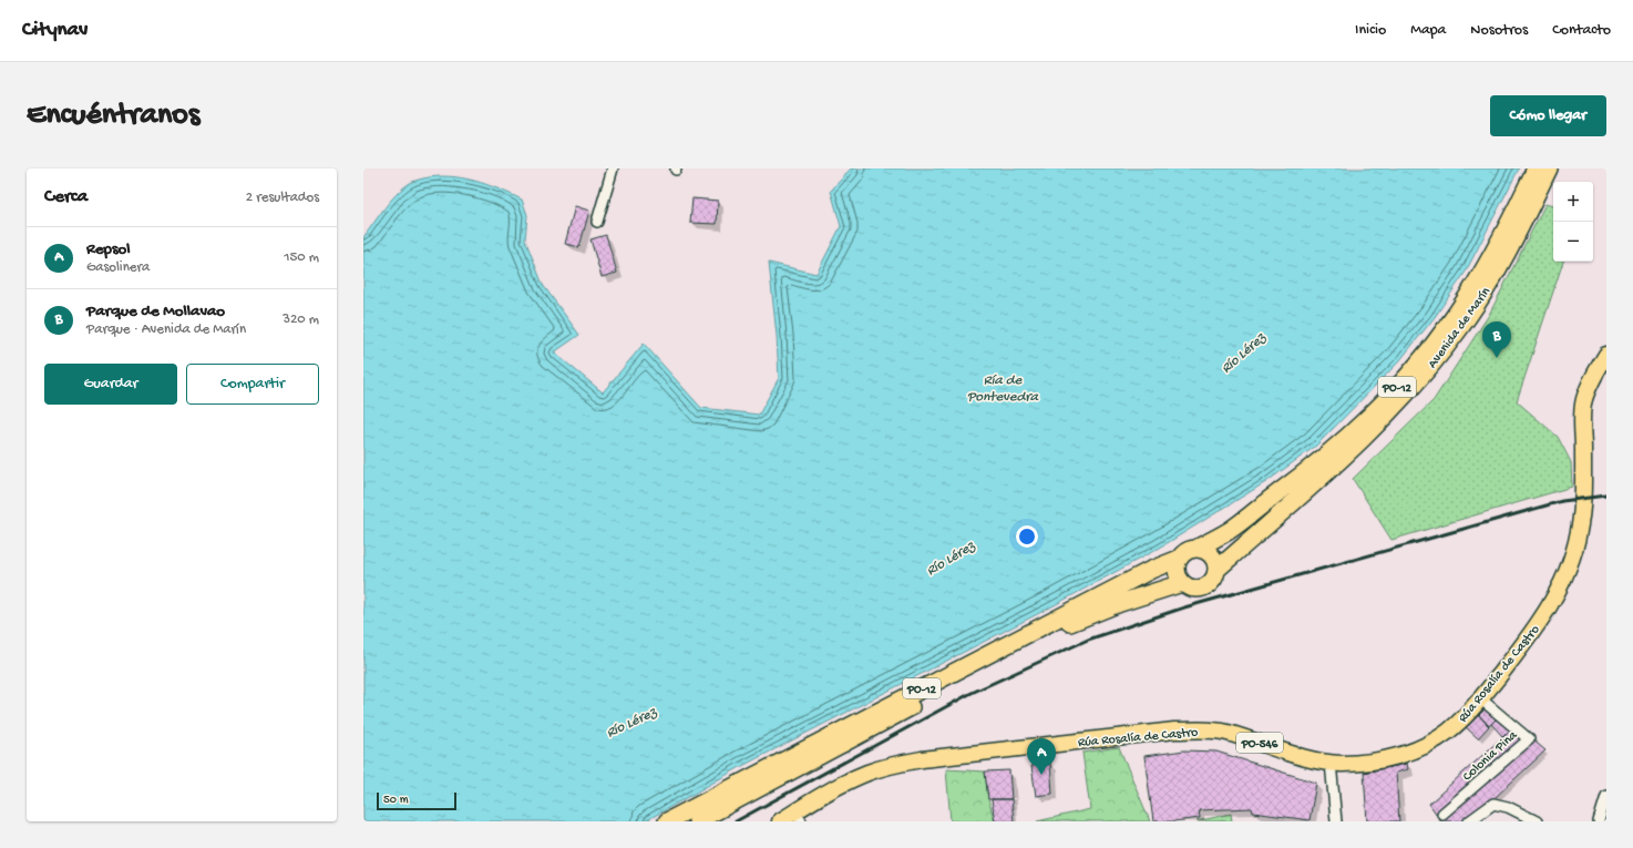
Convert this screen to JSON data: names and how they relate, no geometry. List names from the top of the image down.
{
  "streets": {
    "highway": ["Avenida de Marín", "PO-12"],
    "main road": ["Rúa Rosalía de Castro", "PO-546"],
    "street": ["Colonia Pina"]
  },
  "crossings": [
    ["Avenida de Marín", "PO-12"],
    ["Rúa Rosalía de Castro", "Colonia Pina"]
  ],
  "water": ["Río Lérez", "Ría de Pontevedra"],
  "scale_bar": "50 m",
  "page": {
    "header": "Citynav",
    "nav": [
      "Inicio",
      "Mapa",
      "Nosotros",
      "Contacto"
    ],
    "buttons": [
      "Cómo llegar",
      ["Guardar", "Compartir"]
    ],
    "title": "Encuéntranos",
    "heading": ["Cerca", "2 resultados"],
    "map_buttons": ["+", "−"],
    "list": [
      {
        "mark": "A",
        "name": "Repsol",
        "note": "Gasolinera",
        "value": "150 m"
      },
      {
        "mark": "B",
        "name": "Parque de Mollavao",
        "note": "Parque · Avenida de Marín",
        "value": "320 m"
      }
    ],
    "pins": ["B", "A"],
    "scale": "50 m"
  }
}
